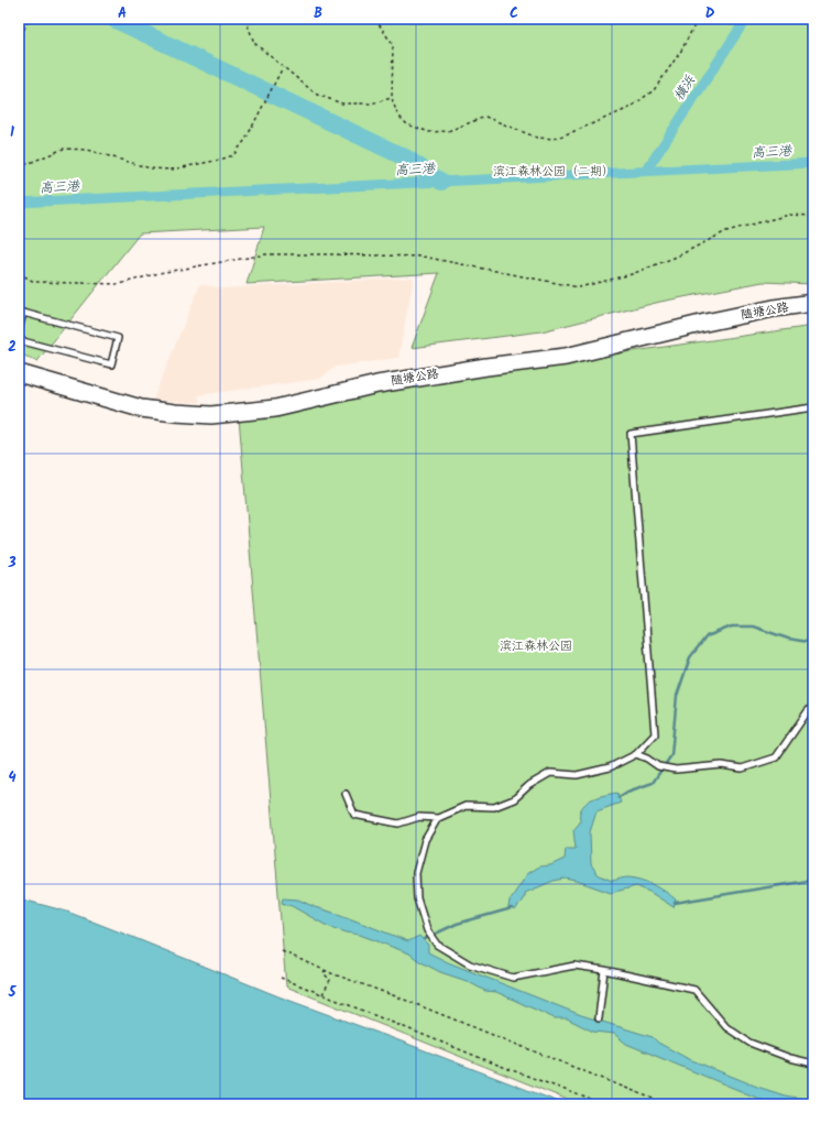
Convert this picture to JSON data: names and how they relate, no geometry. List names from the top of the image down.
{
  "streets": {
    "street": ["随塘公路"]
  },
  "water": ["横浜", "高三港"],
  "parks": ["滨江森林公园（二期）", "滨江森林公园"],
  "grid": {
    "columns": [
      "A",
      "B",
      "C",
      "D"
    ],
    "rows": [
      "1",
      "2",
      "3",
      "4",
      "5"
    ]
  }
}
